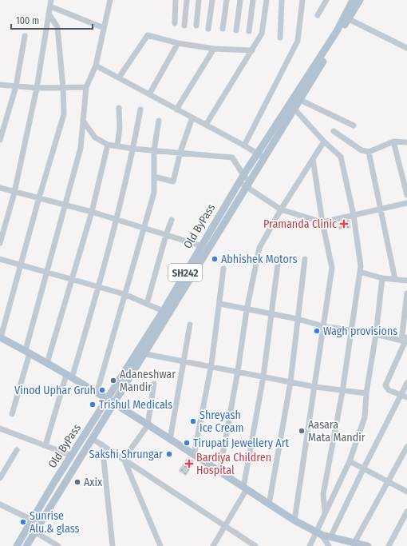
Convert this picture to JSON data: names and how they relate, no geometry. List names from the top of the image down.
{
  "streets": {
    "main road": ["Old ByPass", "SH242"]
  },
  "places": {
    "health": ["Pramanda Clinic", "Bardiya Children Hospital"],
    "other": [
      "Abhishek Motors",
      "Wagh provisions",
      "Adaneshwar Mandir",
      "Vinod Uphar Gruh",
      "Trishul Medicals",
      "Shreyash Ice Cream",
      "Aasara Mata Mandir",
      "Tirupati Jewellery Art",
      "Sakshi Shrungar",
      "Axix",
      "Sunrise Alu.& glass"
    ]
  },
  "scale_bar": "100 m"
}
